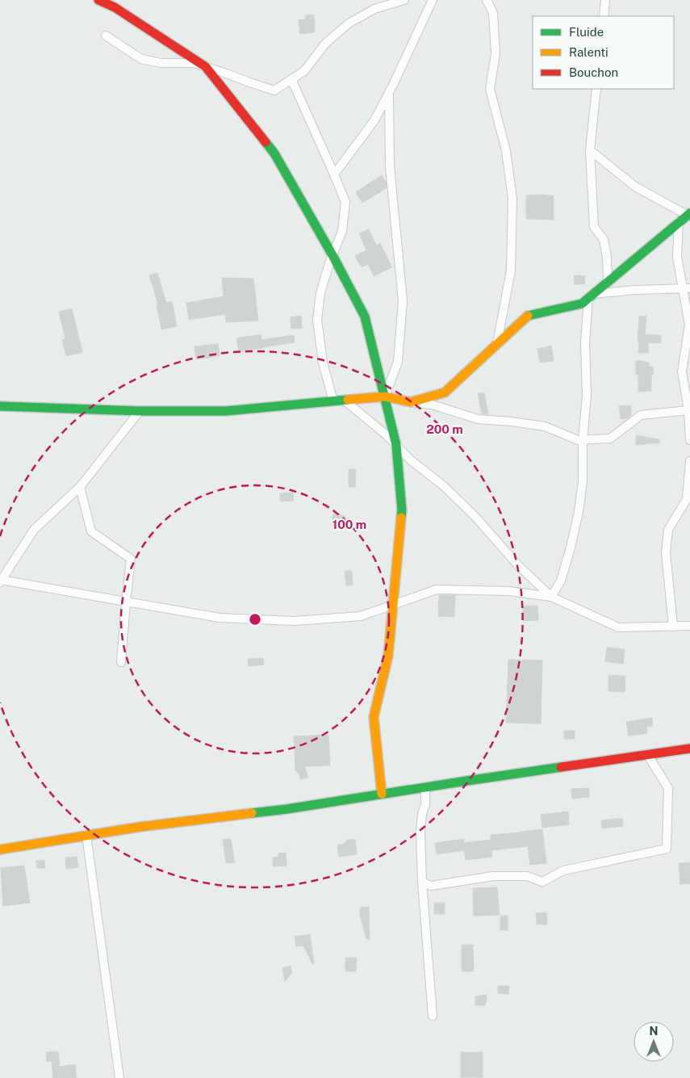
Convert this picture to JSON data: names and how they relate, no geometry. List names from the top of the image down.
{
  "legend": ["Fluide", "Ralenti", "Bouchon"],
  "north": "top",
  "rings": ["200 m", "100 m"]
}
